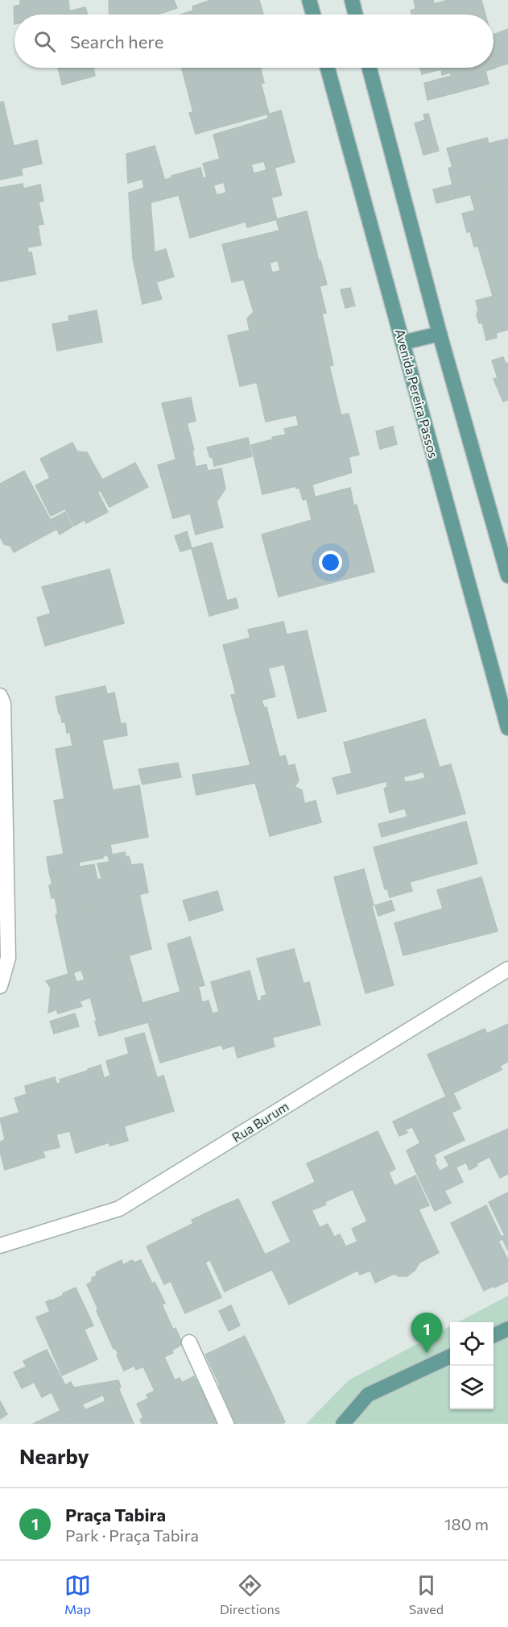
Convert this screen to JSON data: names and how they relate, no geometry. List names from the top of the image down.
{
  "streets": {
    "main road": ["Avenida Pereira Passos"],
    "street": ["Rua Burum"]
  },
  "page": {
    "search": "Search here",
    "pins": "1",
    "heading": "Nearby",
    "list": [
      {
        "mark": "1",
        "name": "Praça Tabira",
        "note": "Park · Praça Tabira",
        "value": "180 m"
      }
    ],
    "nav": ["Map", "Directions", "Saved"]
  }
}
